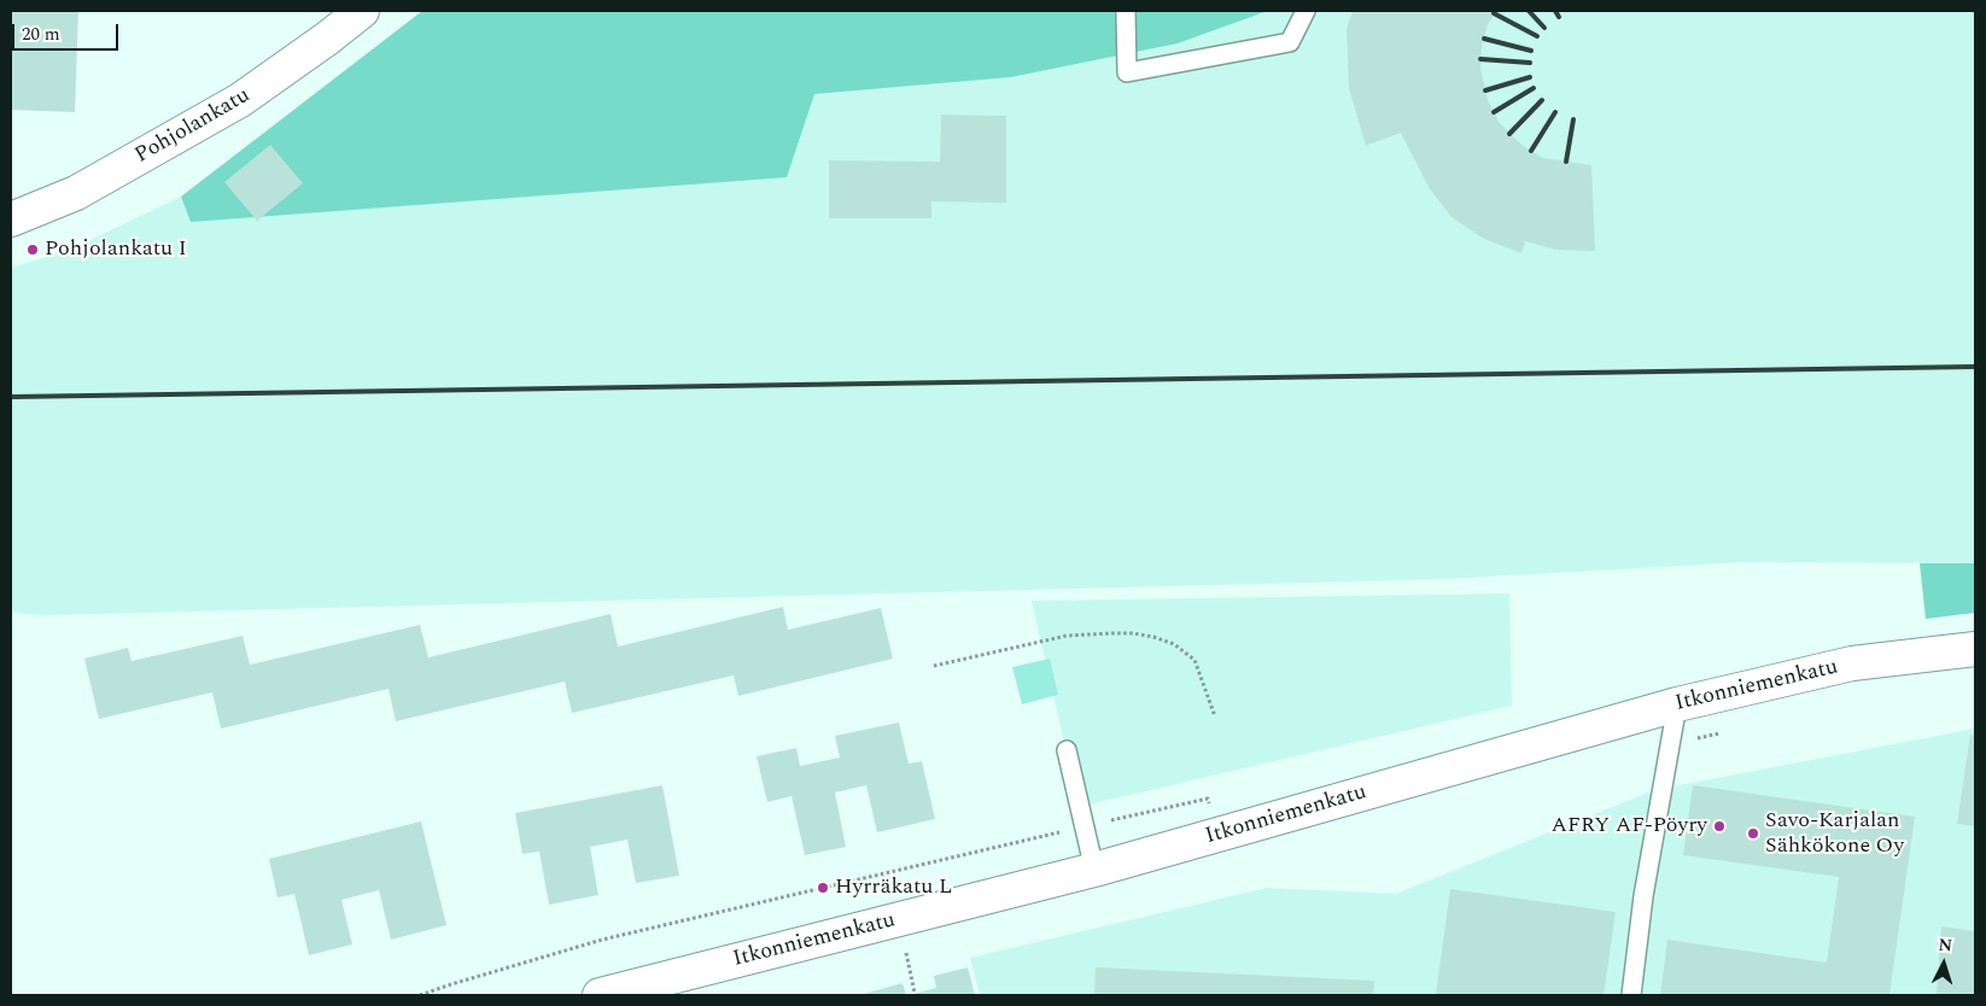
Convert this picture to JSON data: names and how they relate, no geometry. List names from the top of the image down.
{
  "streets": {
    "main road": ["Pohjolankatu", "Itkonniemenkatu"]
  },
  "places": [
    "Pohjolankatu I",
    "AFRY AF-Pöyry",
    "Savo-Karjalan Sähkökone Oy",
    "Hyrräkatu L"
  ],
  "scale_bar": "20 m",
  "north": "top"
}
